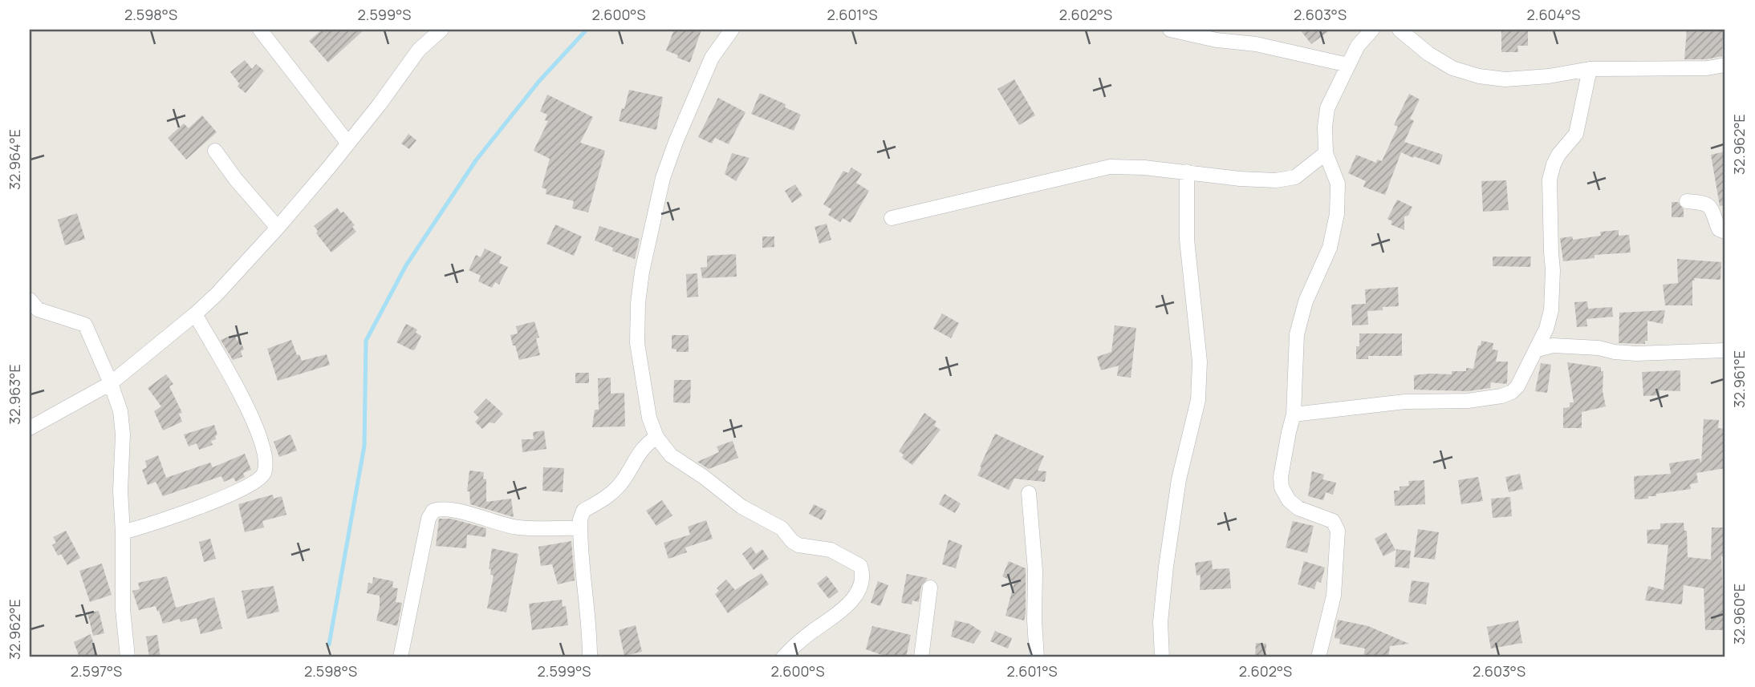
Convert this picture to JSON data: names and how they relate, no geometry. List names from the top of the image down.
{
  "coordinates": [
    "2.598°S",
    "2.599°S",
    "2.600°S",
    "2.601°S",
    "2.602°S",
    "2.603°S",
    "2.604°S",
    "32.962°E",
    "32.964°E",
    "32.961°E",
    "32.963°E",
    "32.960°E",
    "2.597°S"
  ]
}
